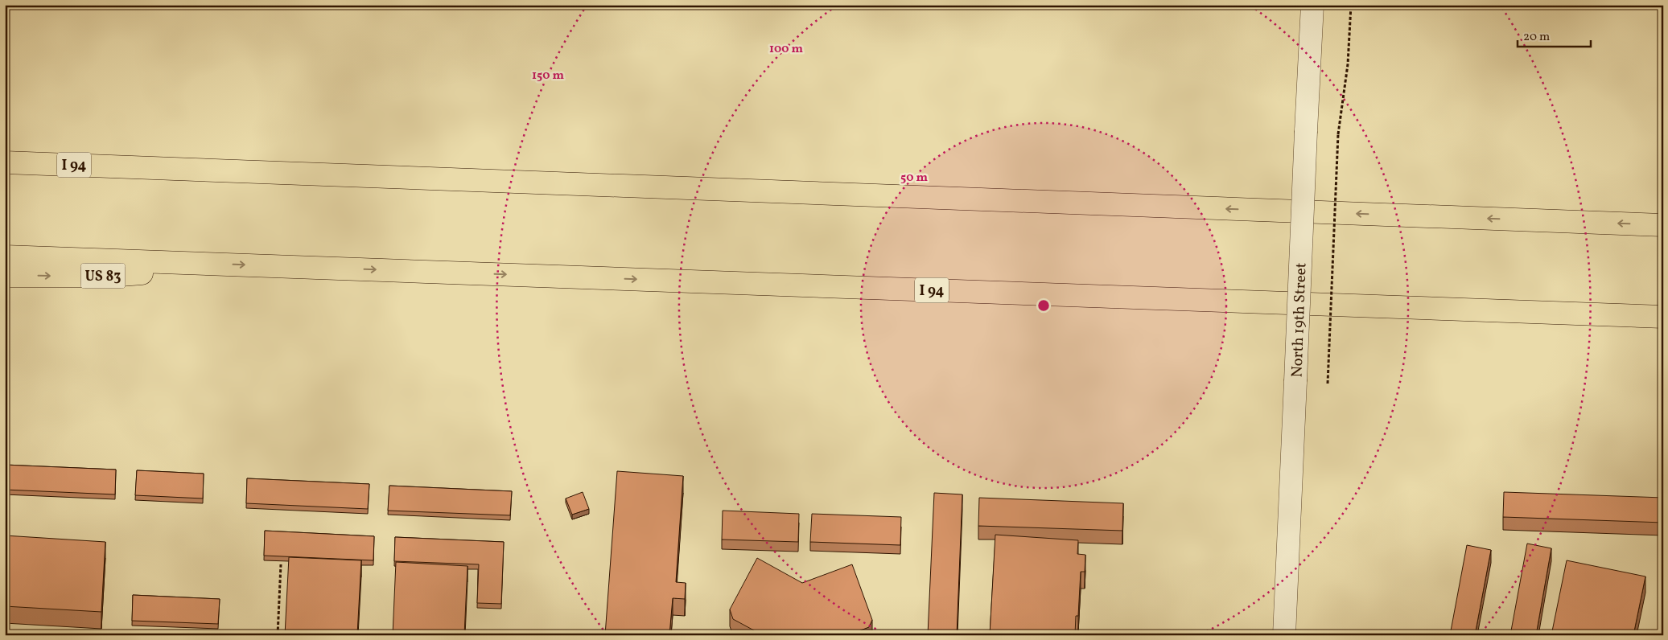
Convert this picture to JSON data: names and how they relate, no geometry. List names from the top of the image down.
{
  "streets": {
    "highway": ["I 94", "US 83"],
    "street": ["North 19th Street"]
  },
  "crossings": [
    ["I 94", "US 83"]
  ],
  "scale_bar": "20 m",
  "rings": ["100 m", "150 m", "50 m"]
}
